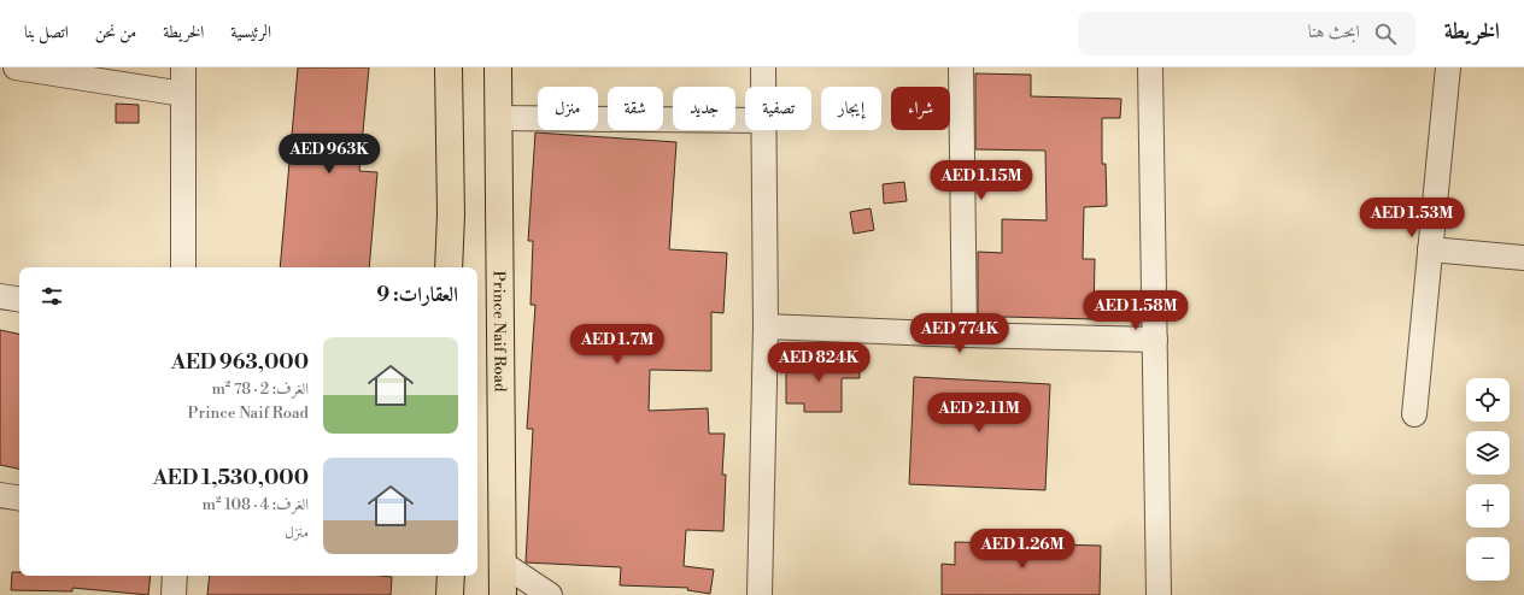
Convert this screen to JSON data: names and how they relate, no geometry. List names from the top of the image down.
{
  "streets": {
    "main road": ["Prince Naif Road"]
  },
  "page": {
    "header": "الخريطة",
    "search": "ابحث هنا",
    "nav": [
      "الرئيسية",
      "الخريطة",
      "من نحن",
      "اتصل بنا"
    ],
    "chip": [
      "شراء",
      "إيجار",
      "تصفية",
      "جديد",
      "شقة",
      "منزل"
    ],
    "price": [
      "AED 963K",
      "AED 1.15M",
      "AED 1.53M",
      "AED 1.58M",
      "AED 774K",
      "AED 1.7M",
      "AED 824K",
      "AED 2.11M",
      "AED 1.26M"
    ],
    "heading": "العقارات: 9",
    "list": [
      {
        "name": "AED 963,000",
        "note": "الغرف: 2 · 78 m² · Prince Naif Road"
      },
      {
        "name": "AED 1,530,000",
        "note": "الغرف: 4 · 108 m² · منزل"
      }
    ],
    "map_buttons": ["+", "−"]
  }
}
